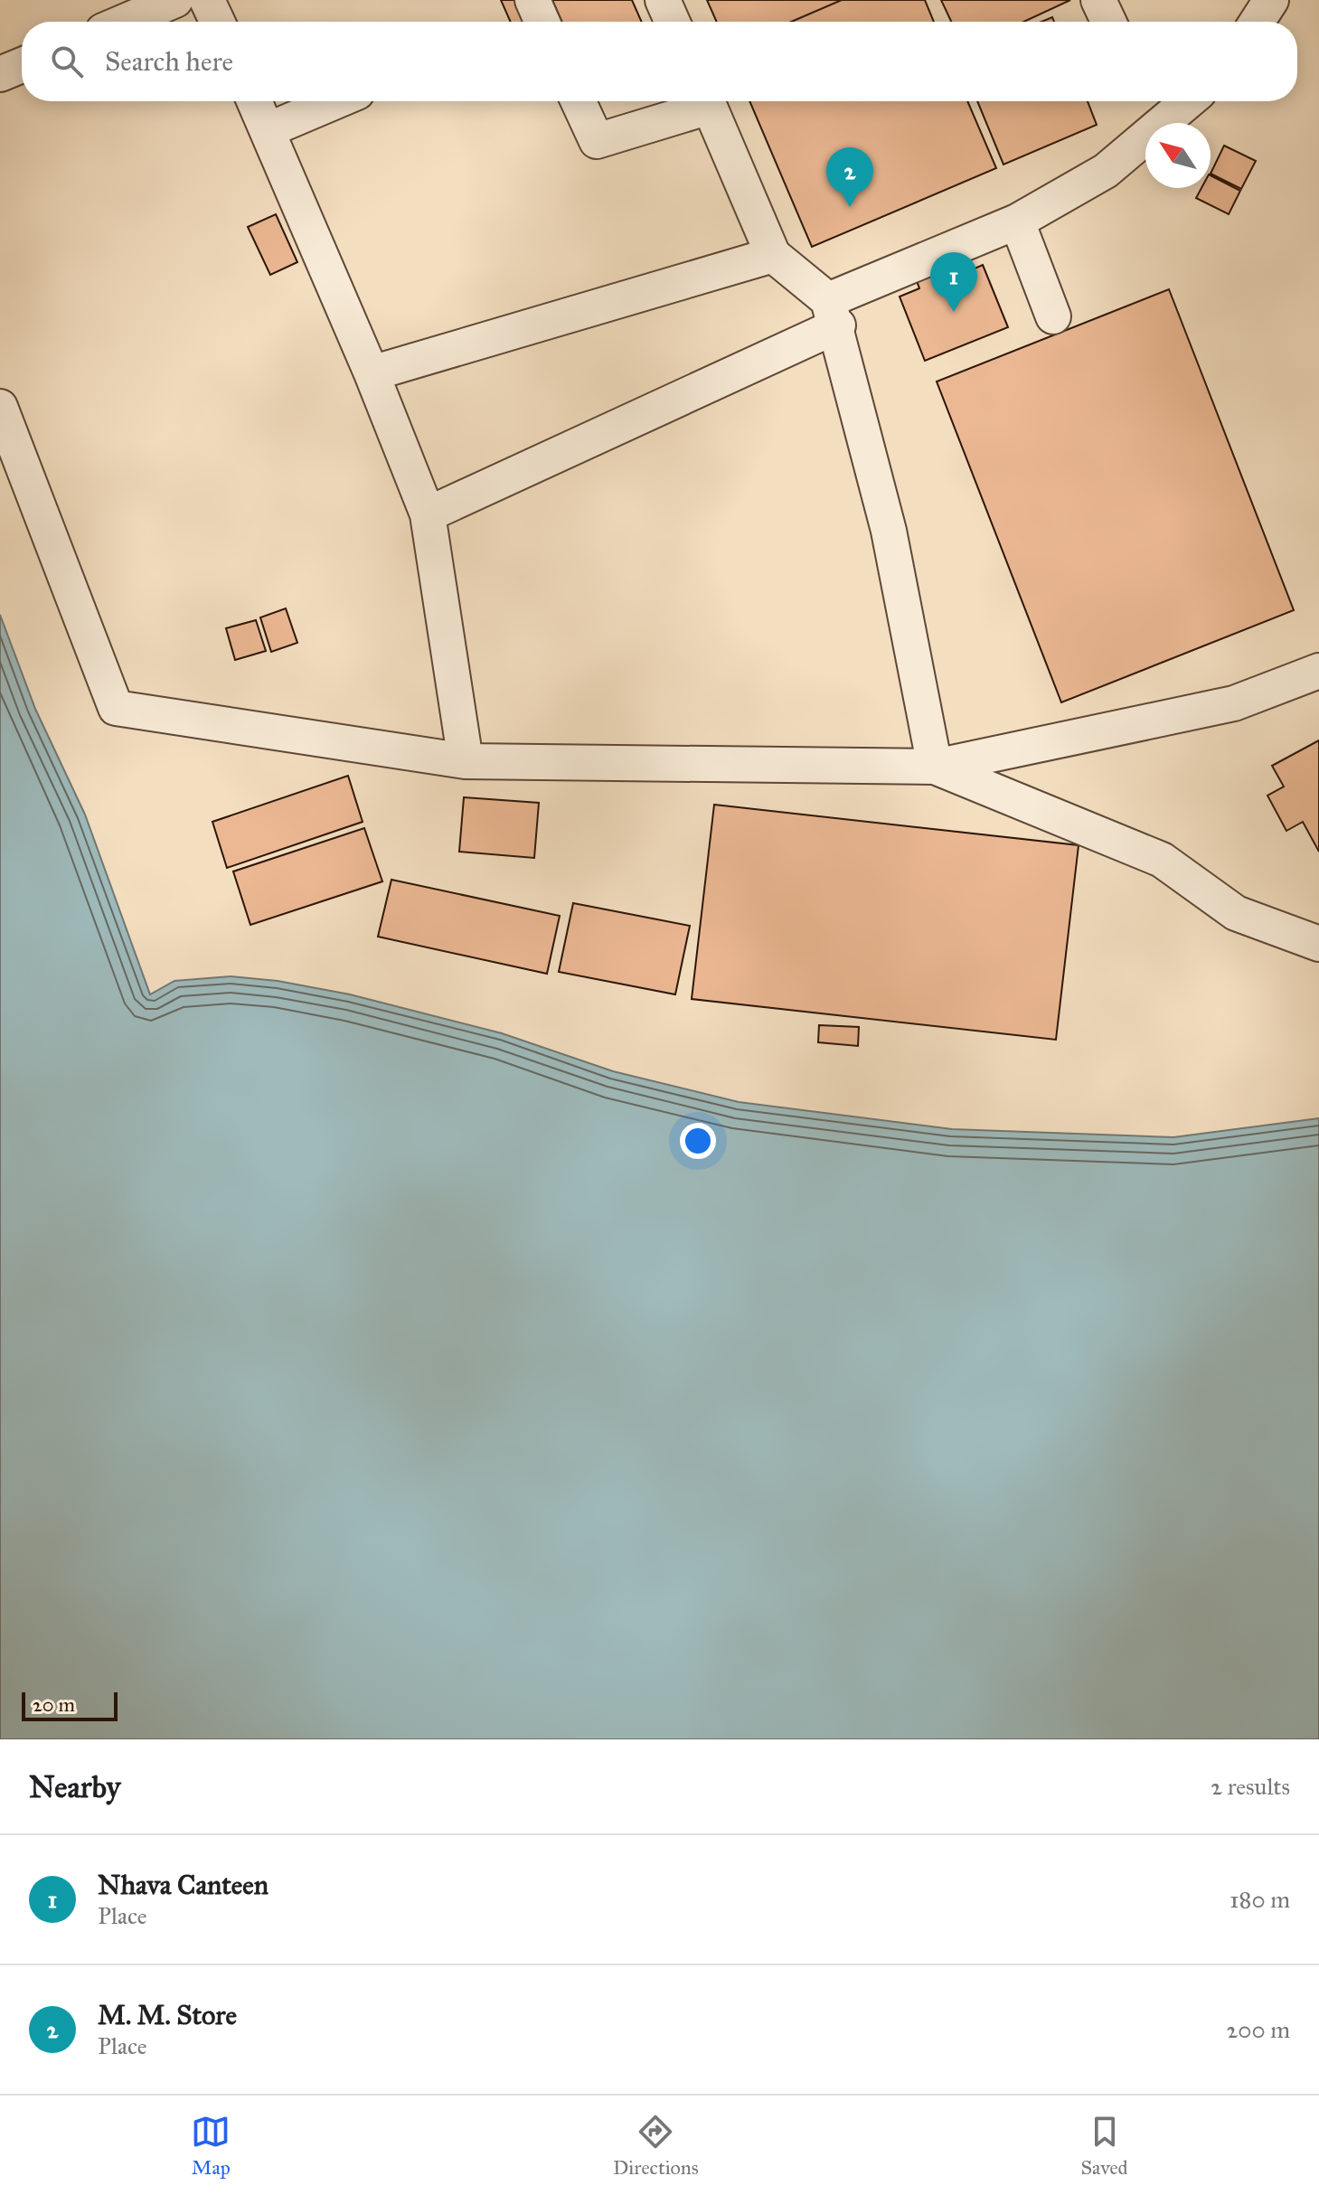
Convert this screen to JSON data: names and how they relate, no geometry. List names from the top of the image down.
{
  "scale_bar": "20 m",
  "north": "top left",
  "page": {
    "search": "Search here",
    "pins": ["2", "1"],
    "scale": "20 m",
    "heading": ["Nearby", "2 results"],
    "list": [
      {
        "mark": "1",
        "name": "Nhava Canteen",
        "note": "Place",
        "value": "180 m"
      },
      {
        "mark": "2",
        "name": "M. M. Store",
        "note": "Place",
        "value": "200 m"
      }
    ],
    "nav": ["Map", "Directions", "Saved"]
  }
}
